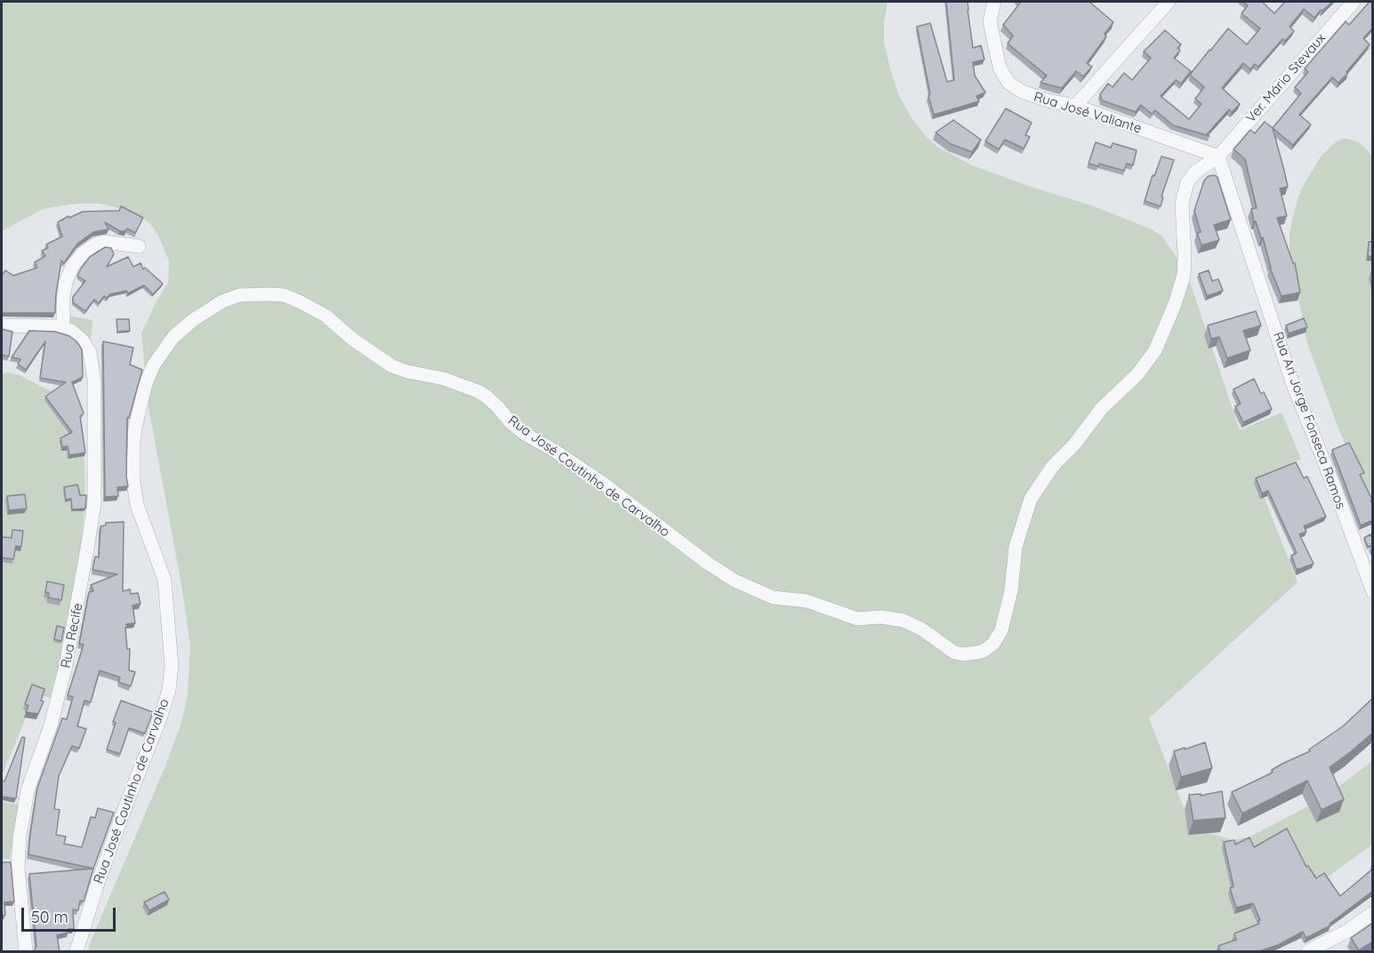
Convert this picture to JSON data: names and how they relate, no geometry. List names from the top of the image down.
{
  "streets": {
    "street": [
      "Ver. Mário Stevaux",
      "Rua José Valiante",
      "Rua Ari Jorge Fonseca Ramos",
      "Rua José Coutinho de Carvalho",
      "Rua Recife"
    ]
  },
  "crossings": [
    ["Ver. Mário Stevaux", "Rua José Valiante"],
    ["Ver. Mário Stevaux", "Rua Ari Jorge Fonseca Ramos"],
    ["Ver. Mário Stevaux", "Rua José Coutinho de Carvalho"],
    ["Rua José Valiante", "Rua Ari Jorge Fonseca Ramos"]
  ],
  "scale_bar": "50 m"
}
